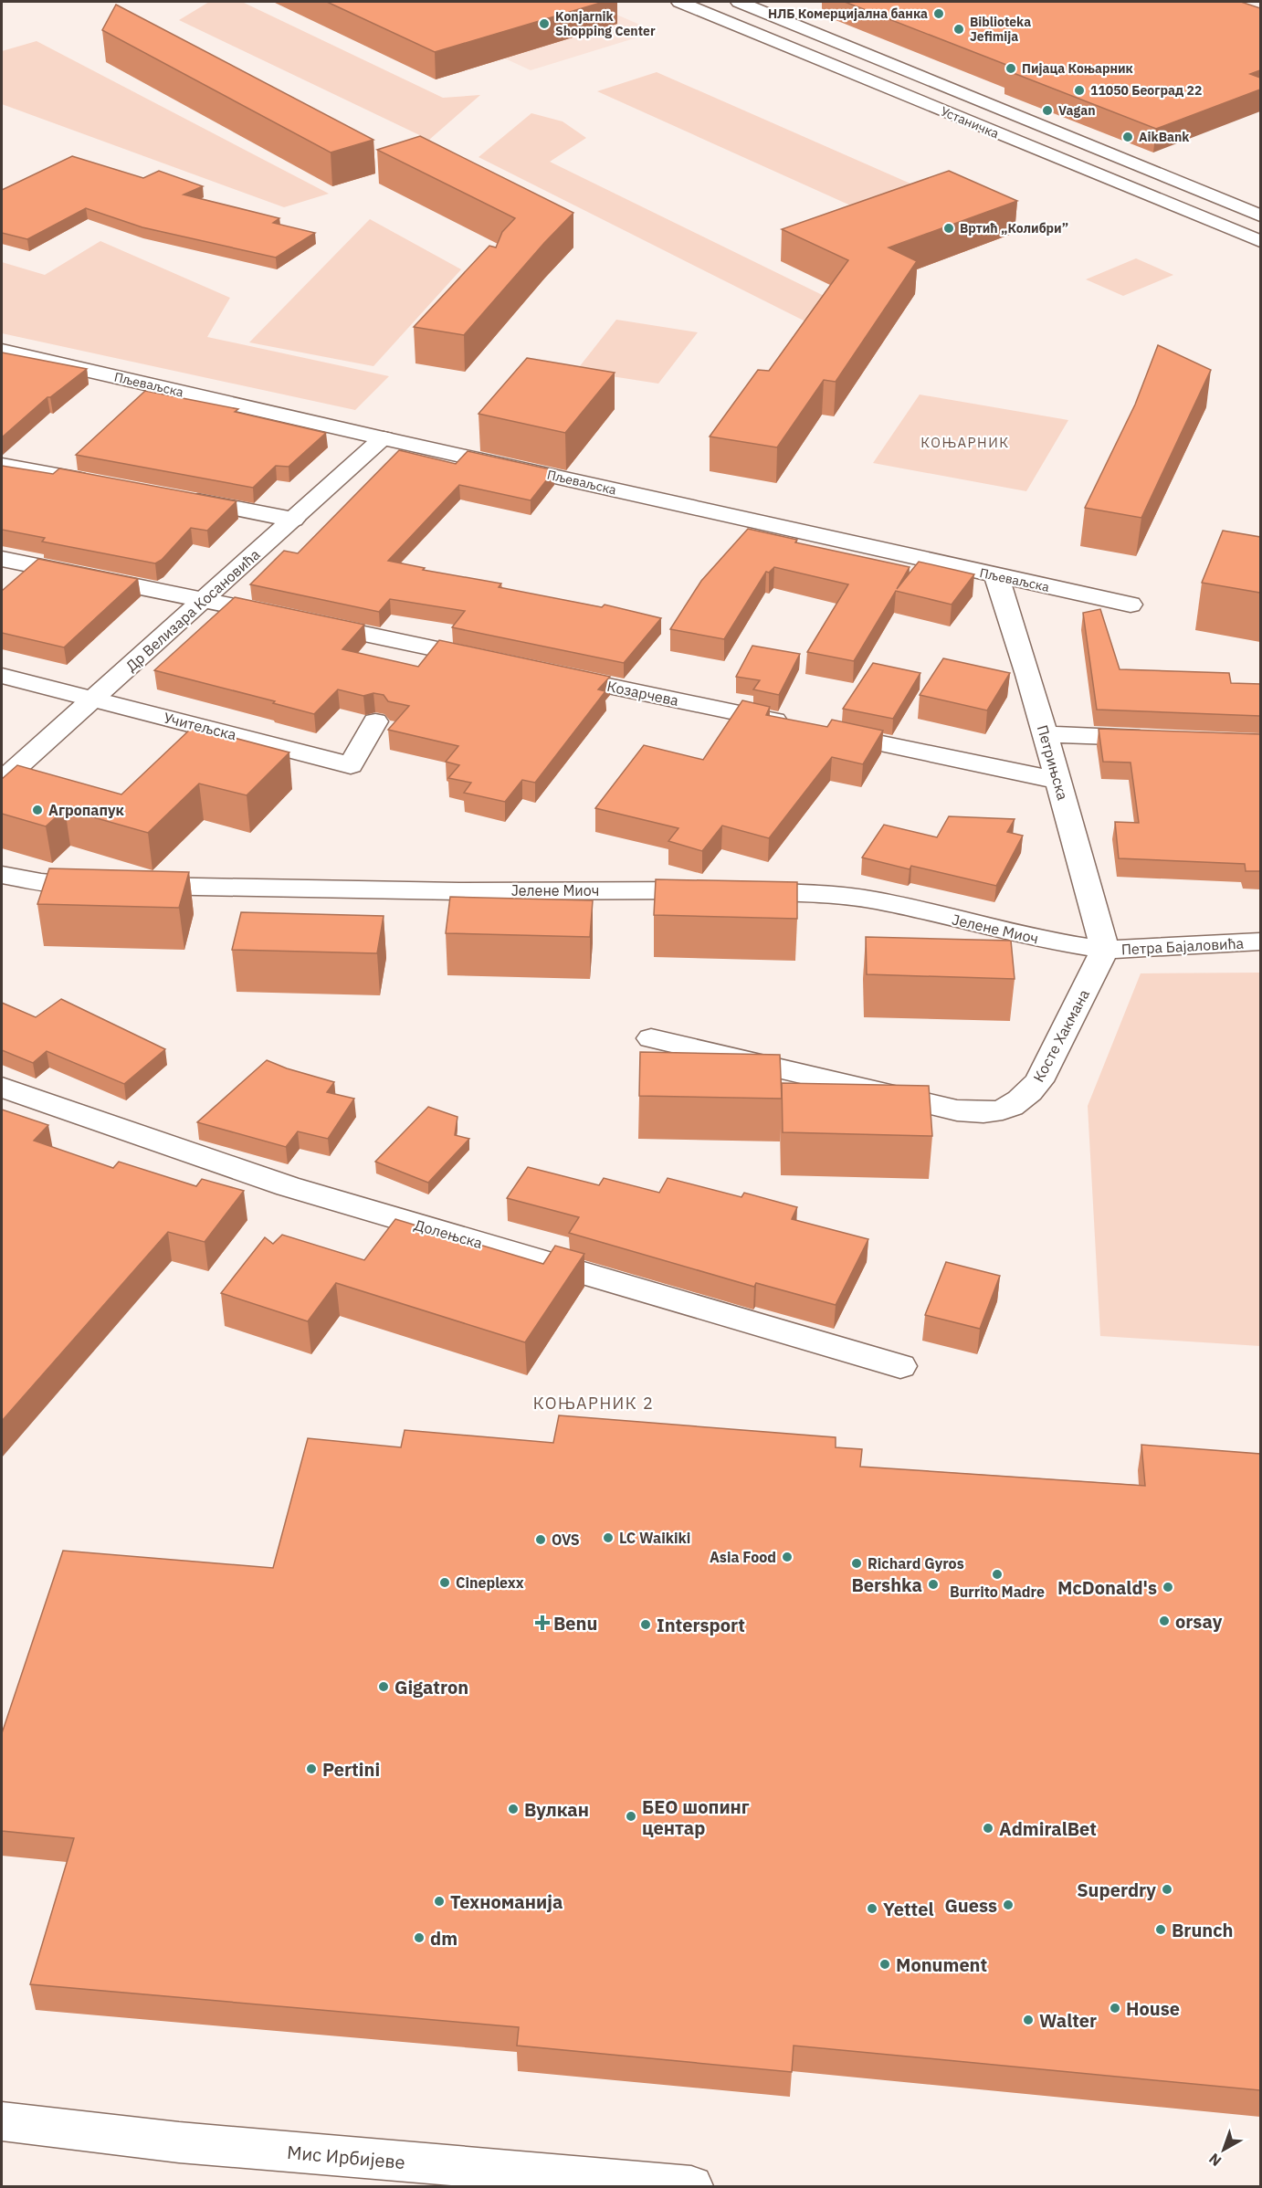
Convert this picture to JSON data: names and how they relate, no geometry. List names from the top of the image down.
{
  "streets": {
    "street": [
      "Устаничка",
      "Пљеваљска",
      "Др Велизара Косановића",
      "Козарчева",
      "Учитељска",
      "Петрињска",
      "Јелене Миоч",
      "Петра Бајаловића",
      "Косте Хакмана",
      "Долењска",
      "Мис Ирбијеве"
    ]
  },
  "crossings": [
    ["Пљеваљска", "Др Велизара Косановића"],
    ["Пљеваљска", "Петрињска"],
    ["Др Велизара Косановића", "Учитељска"],
    ["Козарчева", "Петрињска"],
    ["Петрињска", "Јелене Миоч"],
    ["Петрињска", "Петра Бајаловића"],
    ["Петрињска", "Косте Хакмана"],
    ["Јелене Миоч", "Петра Бајаловића"],
    ["Јелене Миоч", "Косте Хакмана"],
    ["Петра Бајаловића", "Косте Хакмана"]
  ],
  "districts": ["КОЊАРНИК", "КОЊАРНИК 2"],
  "places": {
    "other": [
      "НЛБ Комерцијална банка",
      "Konjarnik Shopping Center",
      "Biblioteka Jefimija",
      "Пијаца Коњарник",
      "11050 Београд 22",
      "Vagan",
      "AikBank",
      "Вртић „Колибри”",
      "Агропапук",
      "LC Waikiki",
      "OVS",
      "Asia Food",
      "Richard Gyros",
      "Burrito Madre",
      "Cineplexx",
      "Bershka",
      "McDonald's",
      "orsay",
      "Intersport",
      "Gigatron",
      "Pertini",
      "Вулкан",
      "БЕО шопинг центар",
      "AdmiralBet",
      "Superdry",
      "Техноманија",
      "Guess",
      "Yettel",
      "Brunch",
      "dm",
      "Monument",
      "House",
      "Walter"
    ],
    "health": ["Benu"]
  },
  "north": "bottom left"
}
